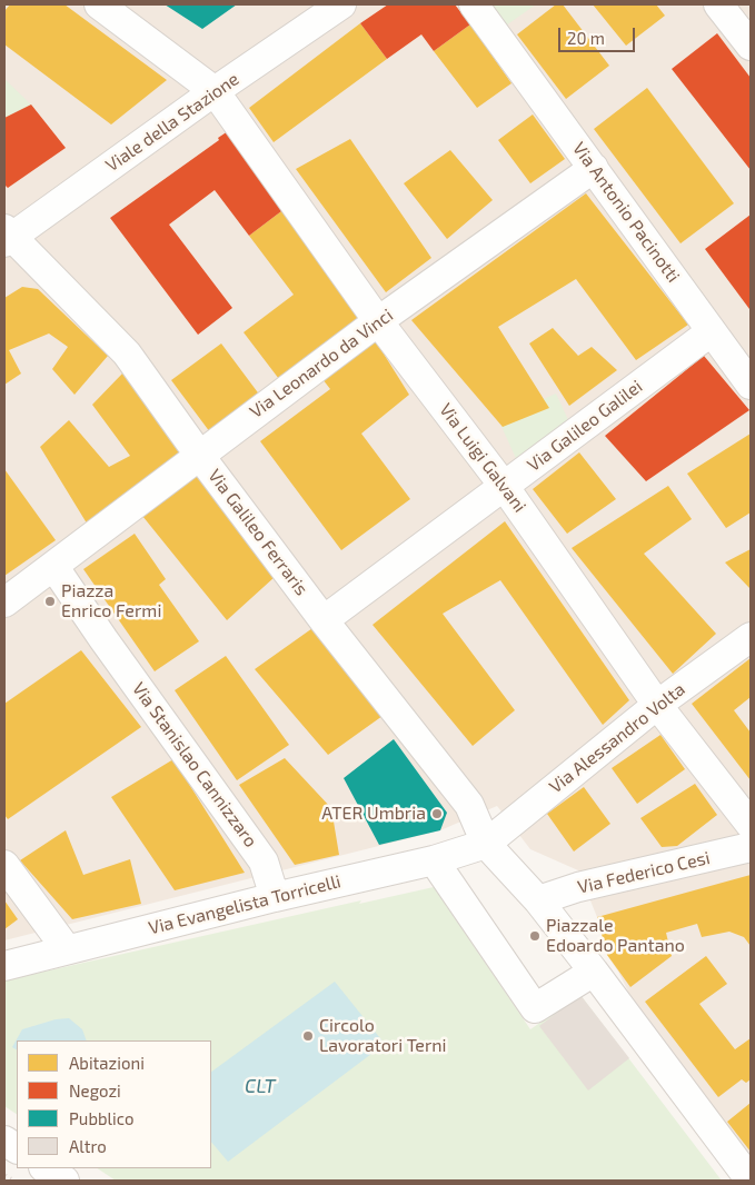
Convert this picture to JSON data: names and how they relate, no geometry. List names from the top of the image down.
{
  "streets": {
    "street": [
      "Viale della Stazione",
      "Via Antonio Pacinotti",
      "Via Leonardo da Vinci",
      "Via Galileo Galilei",
      "Via Luigi Galvani",
      "Via Galileo Ferraris",
      "Via Alessandro Volta",
      "Via Stanislao Cannizzaro",
      "Via Federico Cesi",
      "Via Evangelista Torricelli"
    ]
  },
  "crossings": [
    ["Viale della Stazione", "Via Luigi Galvani"],
    ["Viale della Stazione", "Via Galileo Ferraris"],
    ["Via Antonio Pacinotti", "Via Leonardo da Vinci"],
    ["Via Antonio Pacinotti", "Via Galileo Galilei"],
    ["Via Leonardo da Vinci", "Via Luigi Galvani"],
    ["Via Leonardo da Vinci", "Via Galileo Ferraris"],
    ["Via Leonardo da Vinci", "Via Stanislao Cannizzaro"],
    ["Via Galileo Galilei", "Via Luigi Galvani"],
    ["Via Galileo Galilei", "Via Galileo Ferraris"],
    ["Via Luigi Galvani", "Via Alessandro Volta"],
    ["Via Galileo Ferraris", "Via Alessandro Volta"],
    ["Via Galileo Ferraris", "Via Evangelista Torricelli"],
    ["Via Alessandro Volta", "Via Evangelista Torricelli"],
    ["Via Stanislao Cannizzaro", "Via Evangelista Torricelli"]
  ],
  "water": ["CLT"],
  "places": [
    "Piazza Enrico Fermi",
    "ATER Umbria",
    "Piazzale Edoardo Pantano",
    "Circolo Lavoratori Terni"
  ],
  "legend": [
    "Abitazioni",
    "Negozi",
    "Pubblico",
    "Altro"
  ],
  "scale_bar": "20 m"
}
